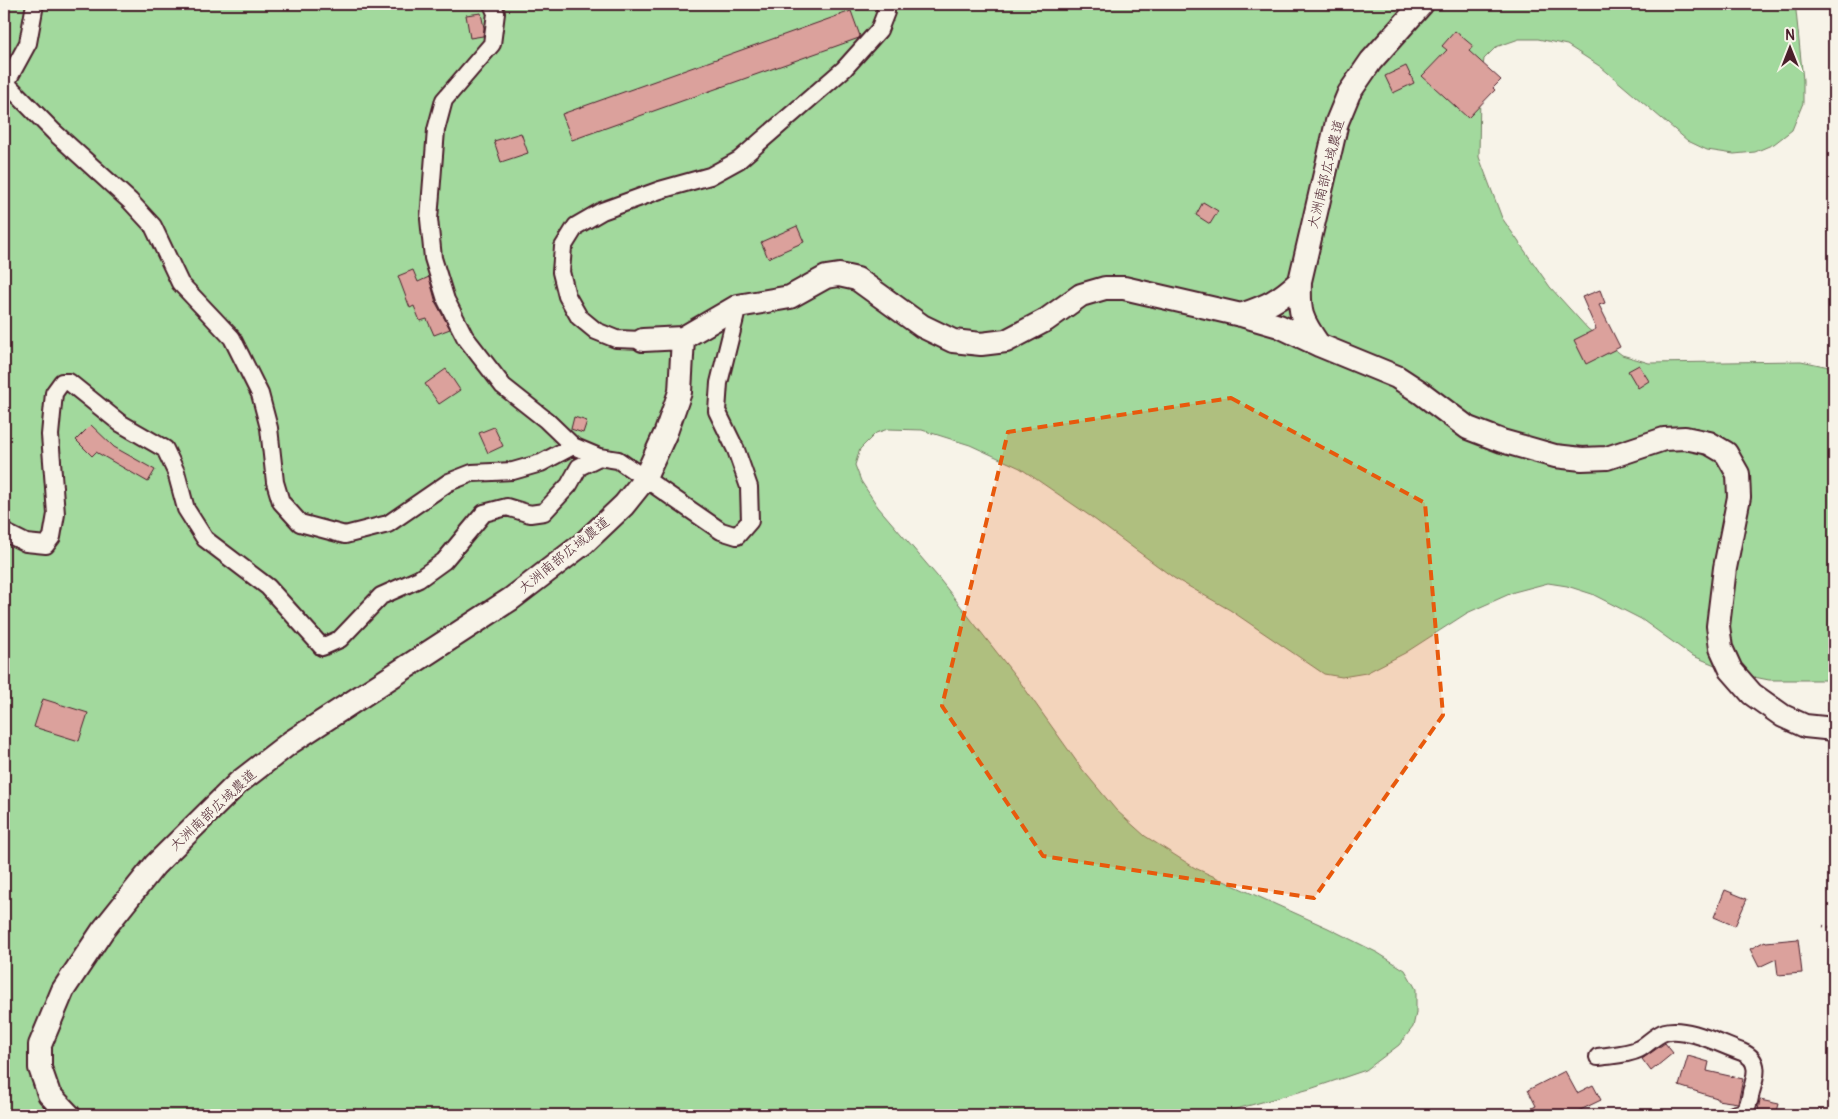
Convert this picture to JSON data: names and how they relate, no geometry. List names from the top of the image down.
{
  "streets": {
    "street": ["大洲南部広域農道"]
  },
  "north": "top"
}
